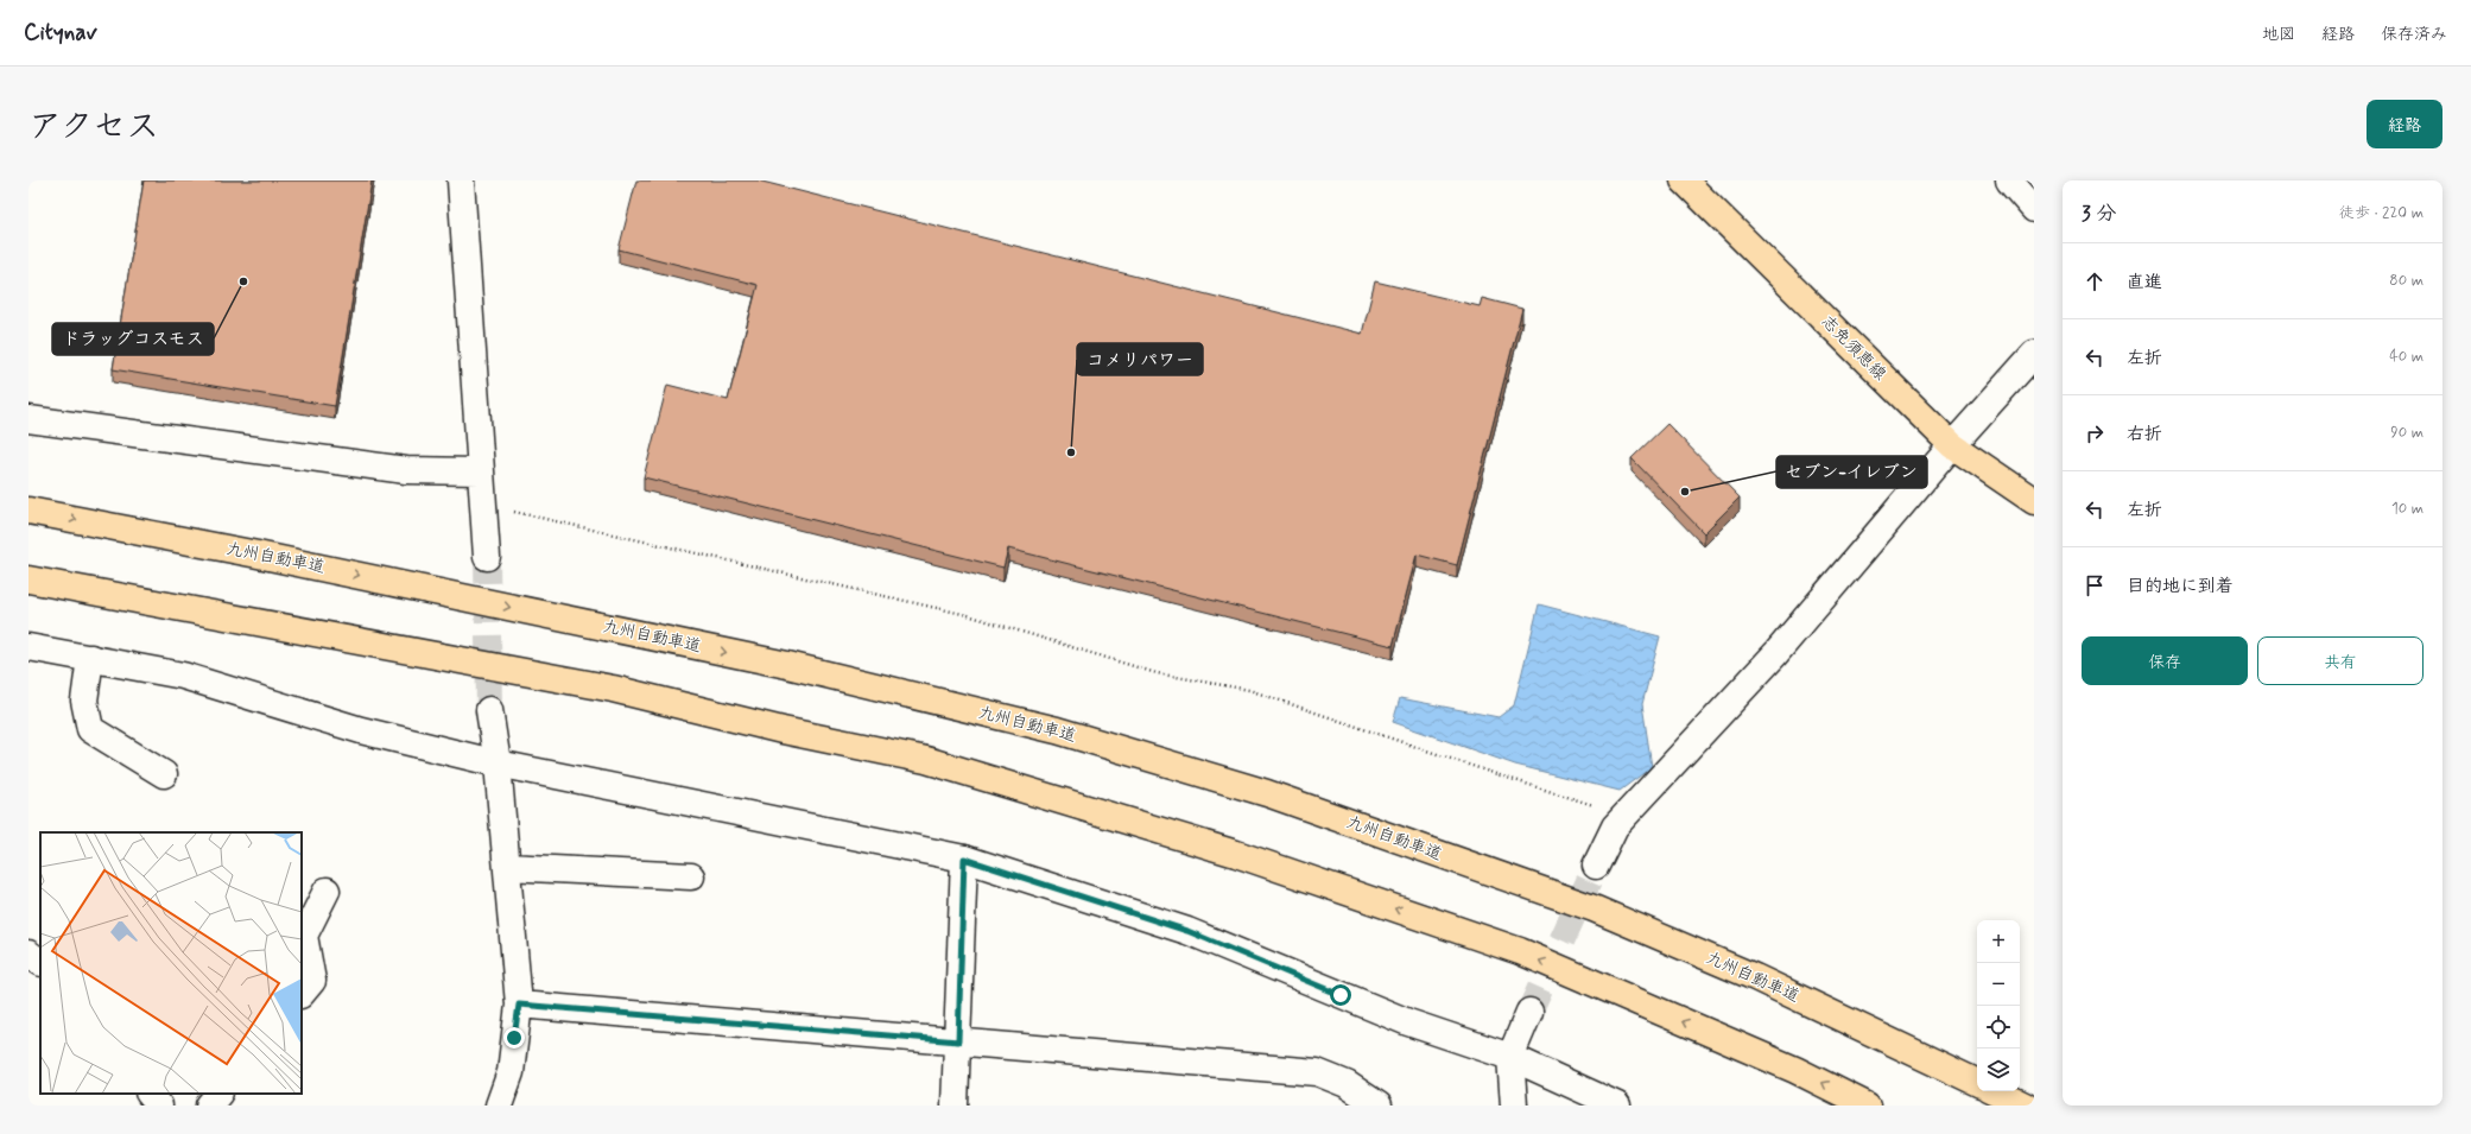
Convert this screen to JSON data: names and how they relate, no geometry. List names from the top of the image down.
{
  "streets": {
    "main road": ["志免須恵線", "九州自動車道"]
  },
  "places": ["ドラッグコスモス", "コメリパワー", "セブン-イレブン"],
  "page": {
    "header": "Citynav",
    "nav": ["地図", "経路", "保存済み"],
    "title": "アクセス",
    "buttons": [
      "経路",
      ["保存", "共有"]
    ],
    "heading": ["3 分", "徒歩 · 220 m"],
    "list": [
      ["直進", "80 m"],
      ["左折", "40 m"],
      ["右折", "90 m"],
      ["左折", "10 m"],
      "目的地に到着"
    ],
    "map_buttons": ["+", "−"]
  }
}
